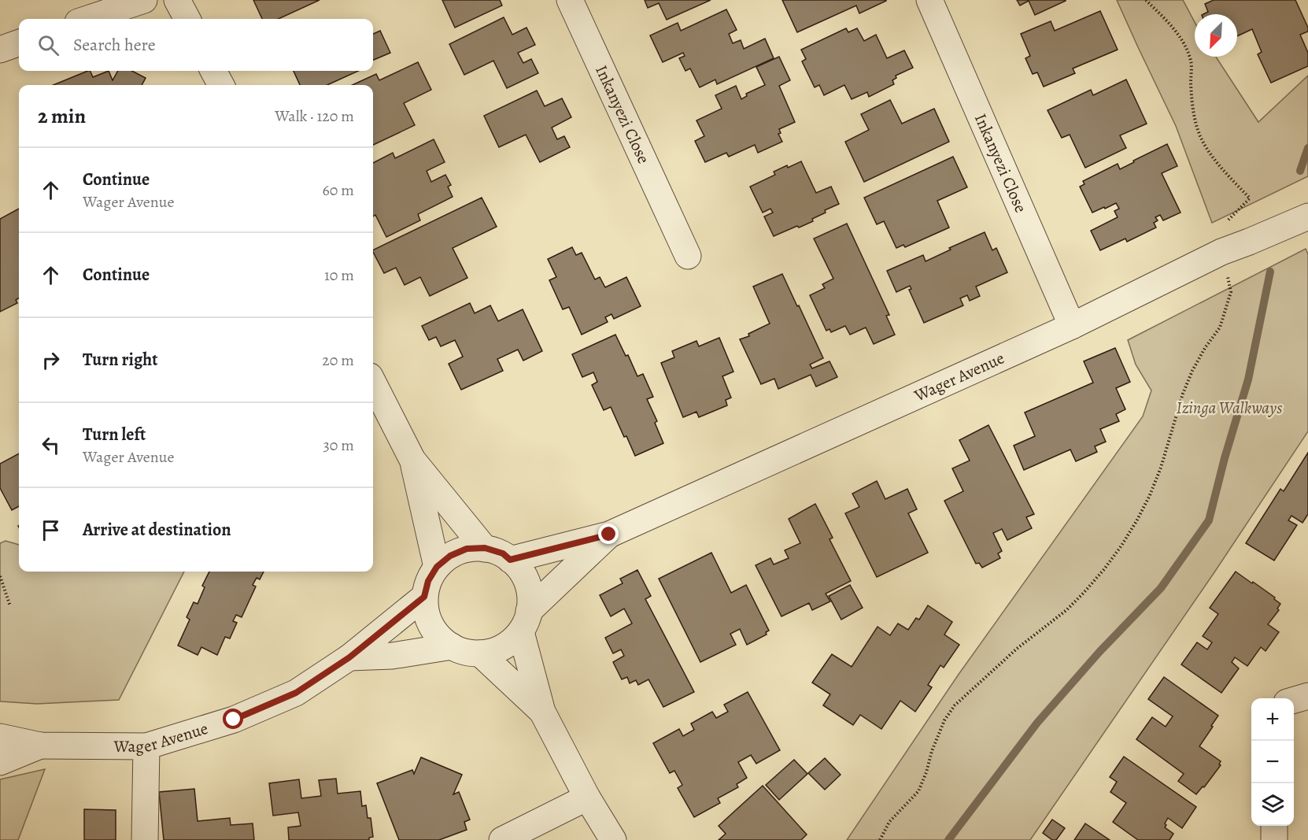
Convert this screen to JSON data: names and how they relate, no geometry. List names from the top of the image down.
{
  "streets": {
    "street": ["Inkanyezi Close", "Wager Avenue"]
  },
  "crossings": [
    ["Inkanyezi Close", "Wager Avenue"]
  ],
  "parks": ["Izinga Walkways"],
  "north": "bottom left",
  "page": {
    "search": "Search here",
    "heading": ["2 min", "Walk · 120 m"],
    "list": [
      ["Continue", "Wager Avenue", "60 m"],
      ["Continue", "10 m"],
      ["Turn right", "20 m"],
      ["Turn left", "Wager Avenue", "30 m"],
      "Arrive at destination"
    ],
    "map_buttons": ["+", "−"]
  }
}
